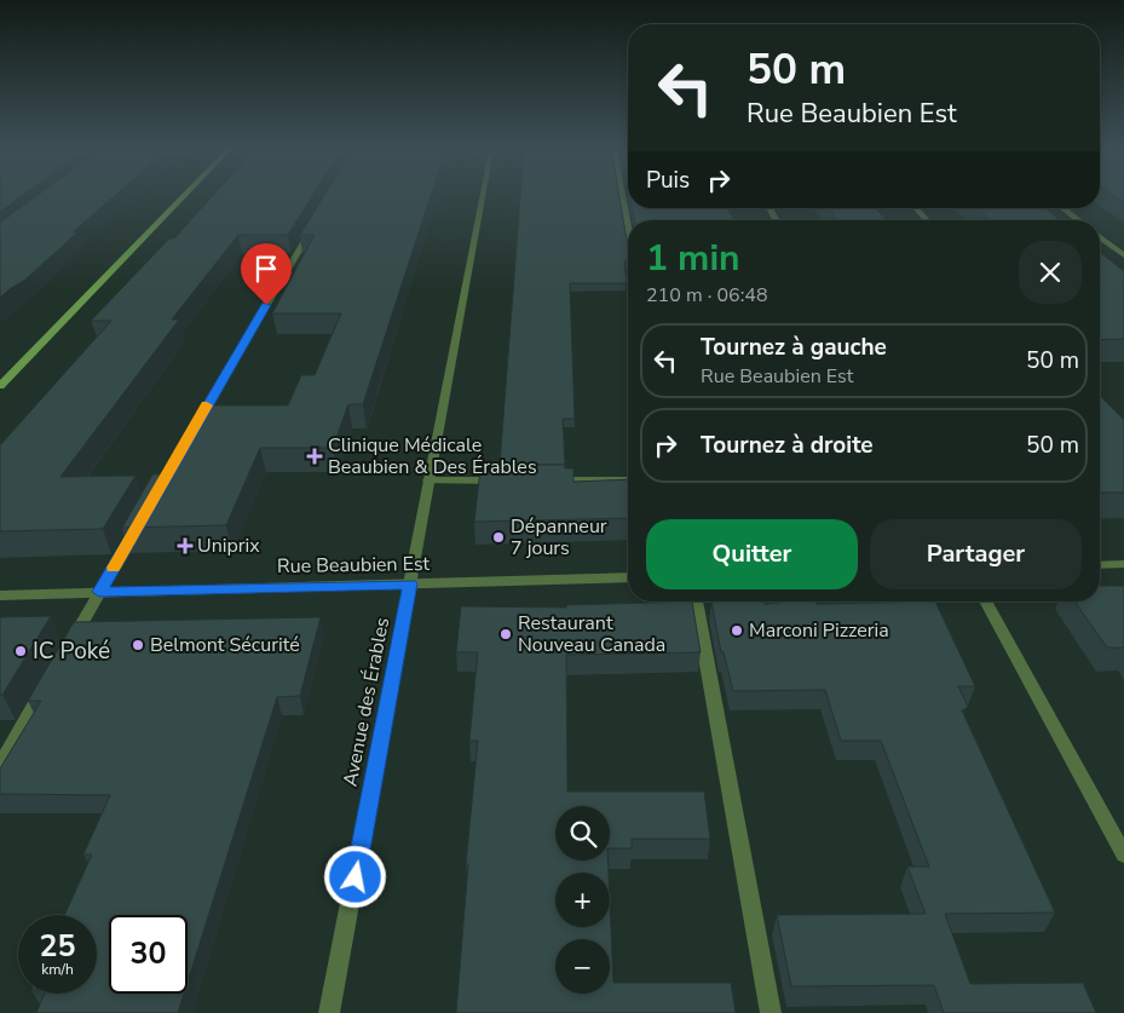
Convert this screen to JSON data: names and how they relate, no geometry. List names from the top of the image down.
{
  "streets": {
    "street": ["Rue Beaubien Est", "Avenue des Érables"]
  },
  "crossings": [
    ["Rue Beaubien Est", "Avenue des Érables"]
  ],
  "places": {
    "health": ["Clinique Médicale Beaubien & Des Érables", "Uniprix"],
    "other": [
      "Dépanneur 7 jours",
      "Marconi Pizzeria",
      "Restaurant Nouveau Canada",
      "Belmont Sécurité",
      "IC Poké"
    ]
  },
  "page": {
    "turn": ["50 m", "Rue Beaubien Est"],
    "then": "Puis",
    "heading": ["1 min", "210 m · 06:48"],
    "list": [
      {
        "name": "Tournez à gauche",
        "note": "Rue Beaubien Est",
        "value": "50 m"
      },
      {
        "name": "Tournez à droite",
        "value": "50 m"
      }
    ],
    "buttons": ["Quitter", "Partager"],
    "map_buttons": ["+", "−"],
    "speed": "25 km/h",
    "limit": "30"
  }
}
